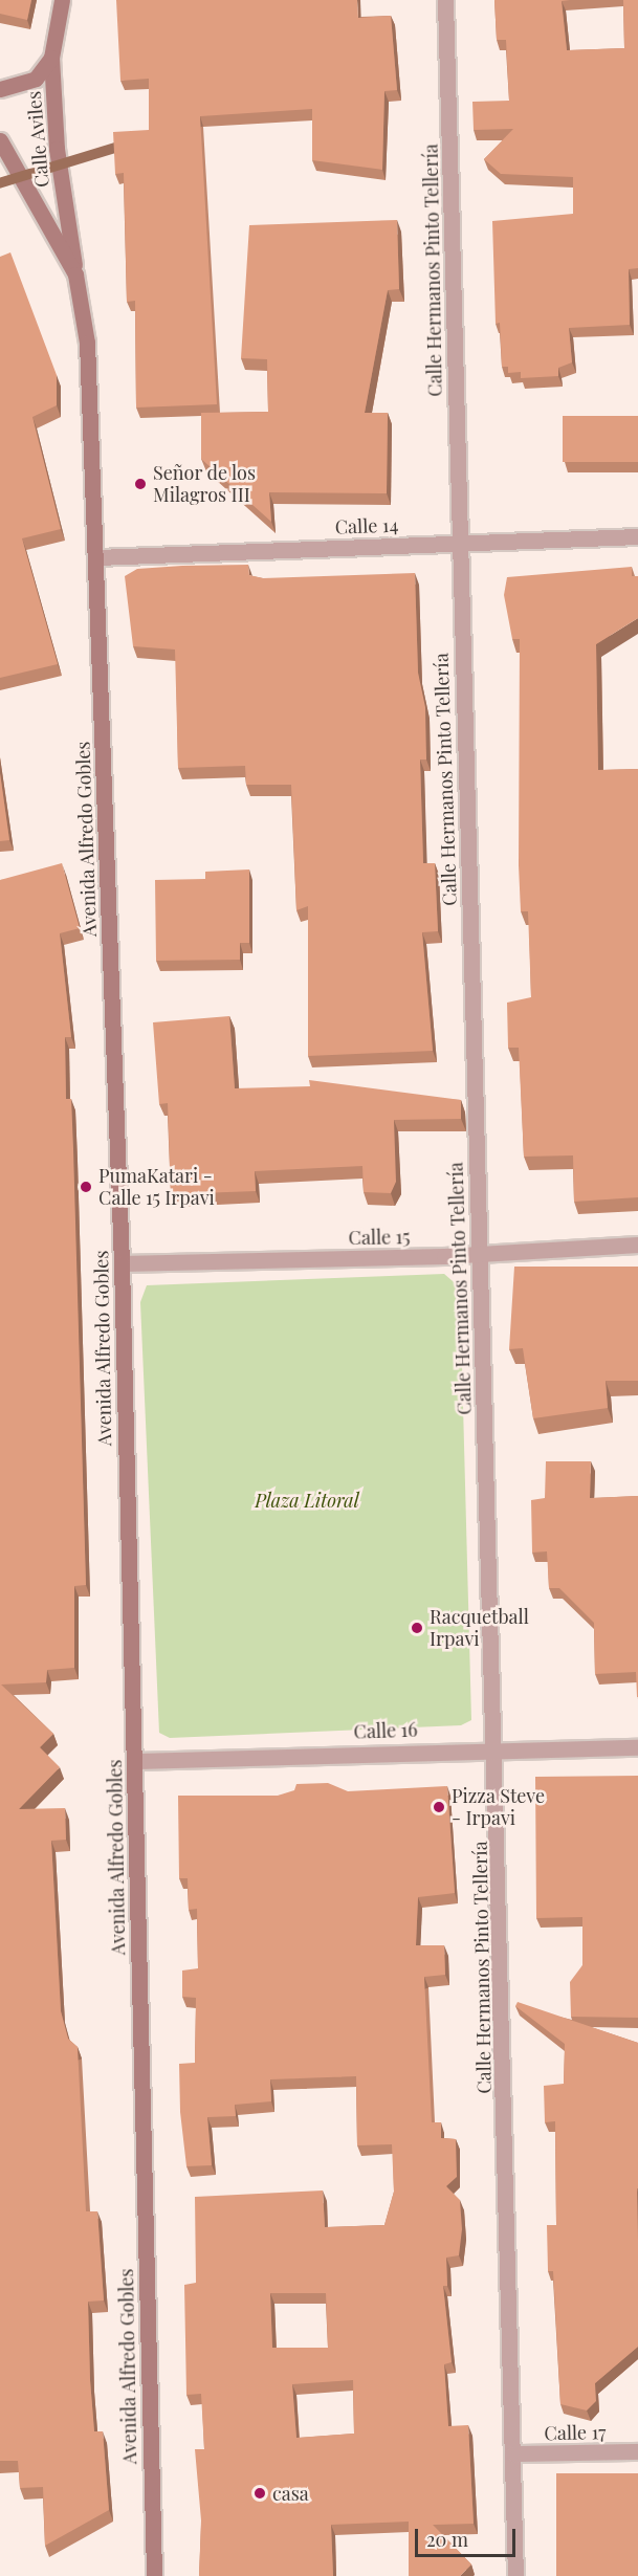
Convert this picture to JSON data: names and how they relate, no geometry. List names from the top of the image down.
{
  "streets": {
    "main road": ["Calle Aviles", "Avenida Alfredo Gobles"],
    "street": [
      "Calle Hermanos Pinto Tellería",
      "Calle 14",
      "Calle 15",
      "Calle 16",
      "Calle 17"
    ]
  },
  "crossings": [
    ["Calle Aviles", "Avenida Alfredo Gobles"],
    ["Calle Hermanos Pinto Tellería", "Calle 14"],
    ["Calle Hermanos Pinto Tellería", "Calle 15"],
    ["Calle Hermanos Pinto Tellería", "Calle 16"],
    ["Calle Hermanos Pinto Tellería", "Calle 17"],
    ["Calle 14", "Avenida Alfredo Gobles"],
    ["Avenida Alfredo Gobles", "Calle 15"],
    ["Avenida Alfredo Gobles", "Calle 16"]
  ],
  "parks": ["Plaza Litoral"],
  "places": [
    "Señor de los Milagros III",
    "PumaKatari - Calle 15 Irpavi",
    "Racquetball Irpavi",
    "Pizza Steve - Irpavi",
    "casa"
  ],
  "scale_bar": "20 m"
}
